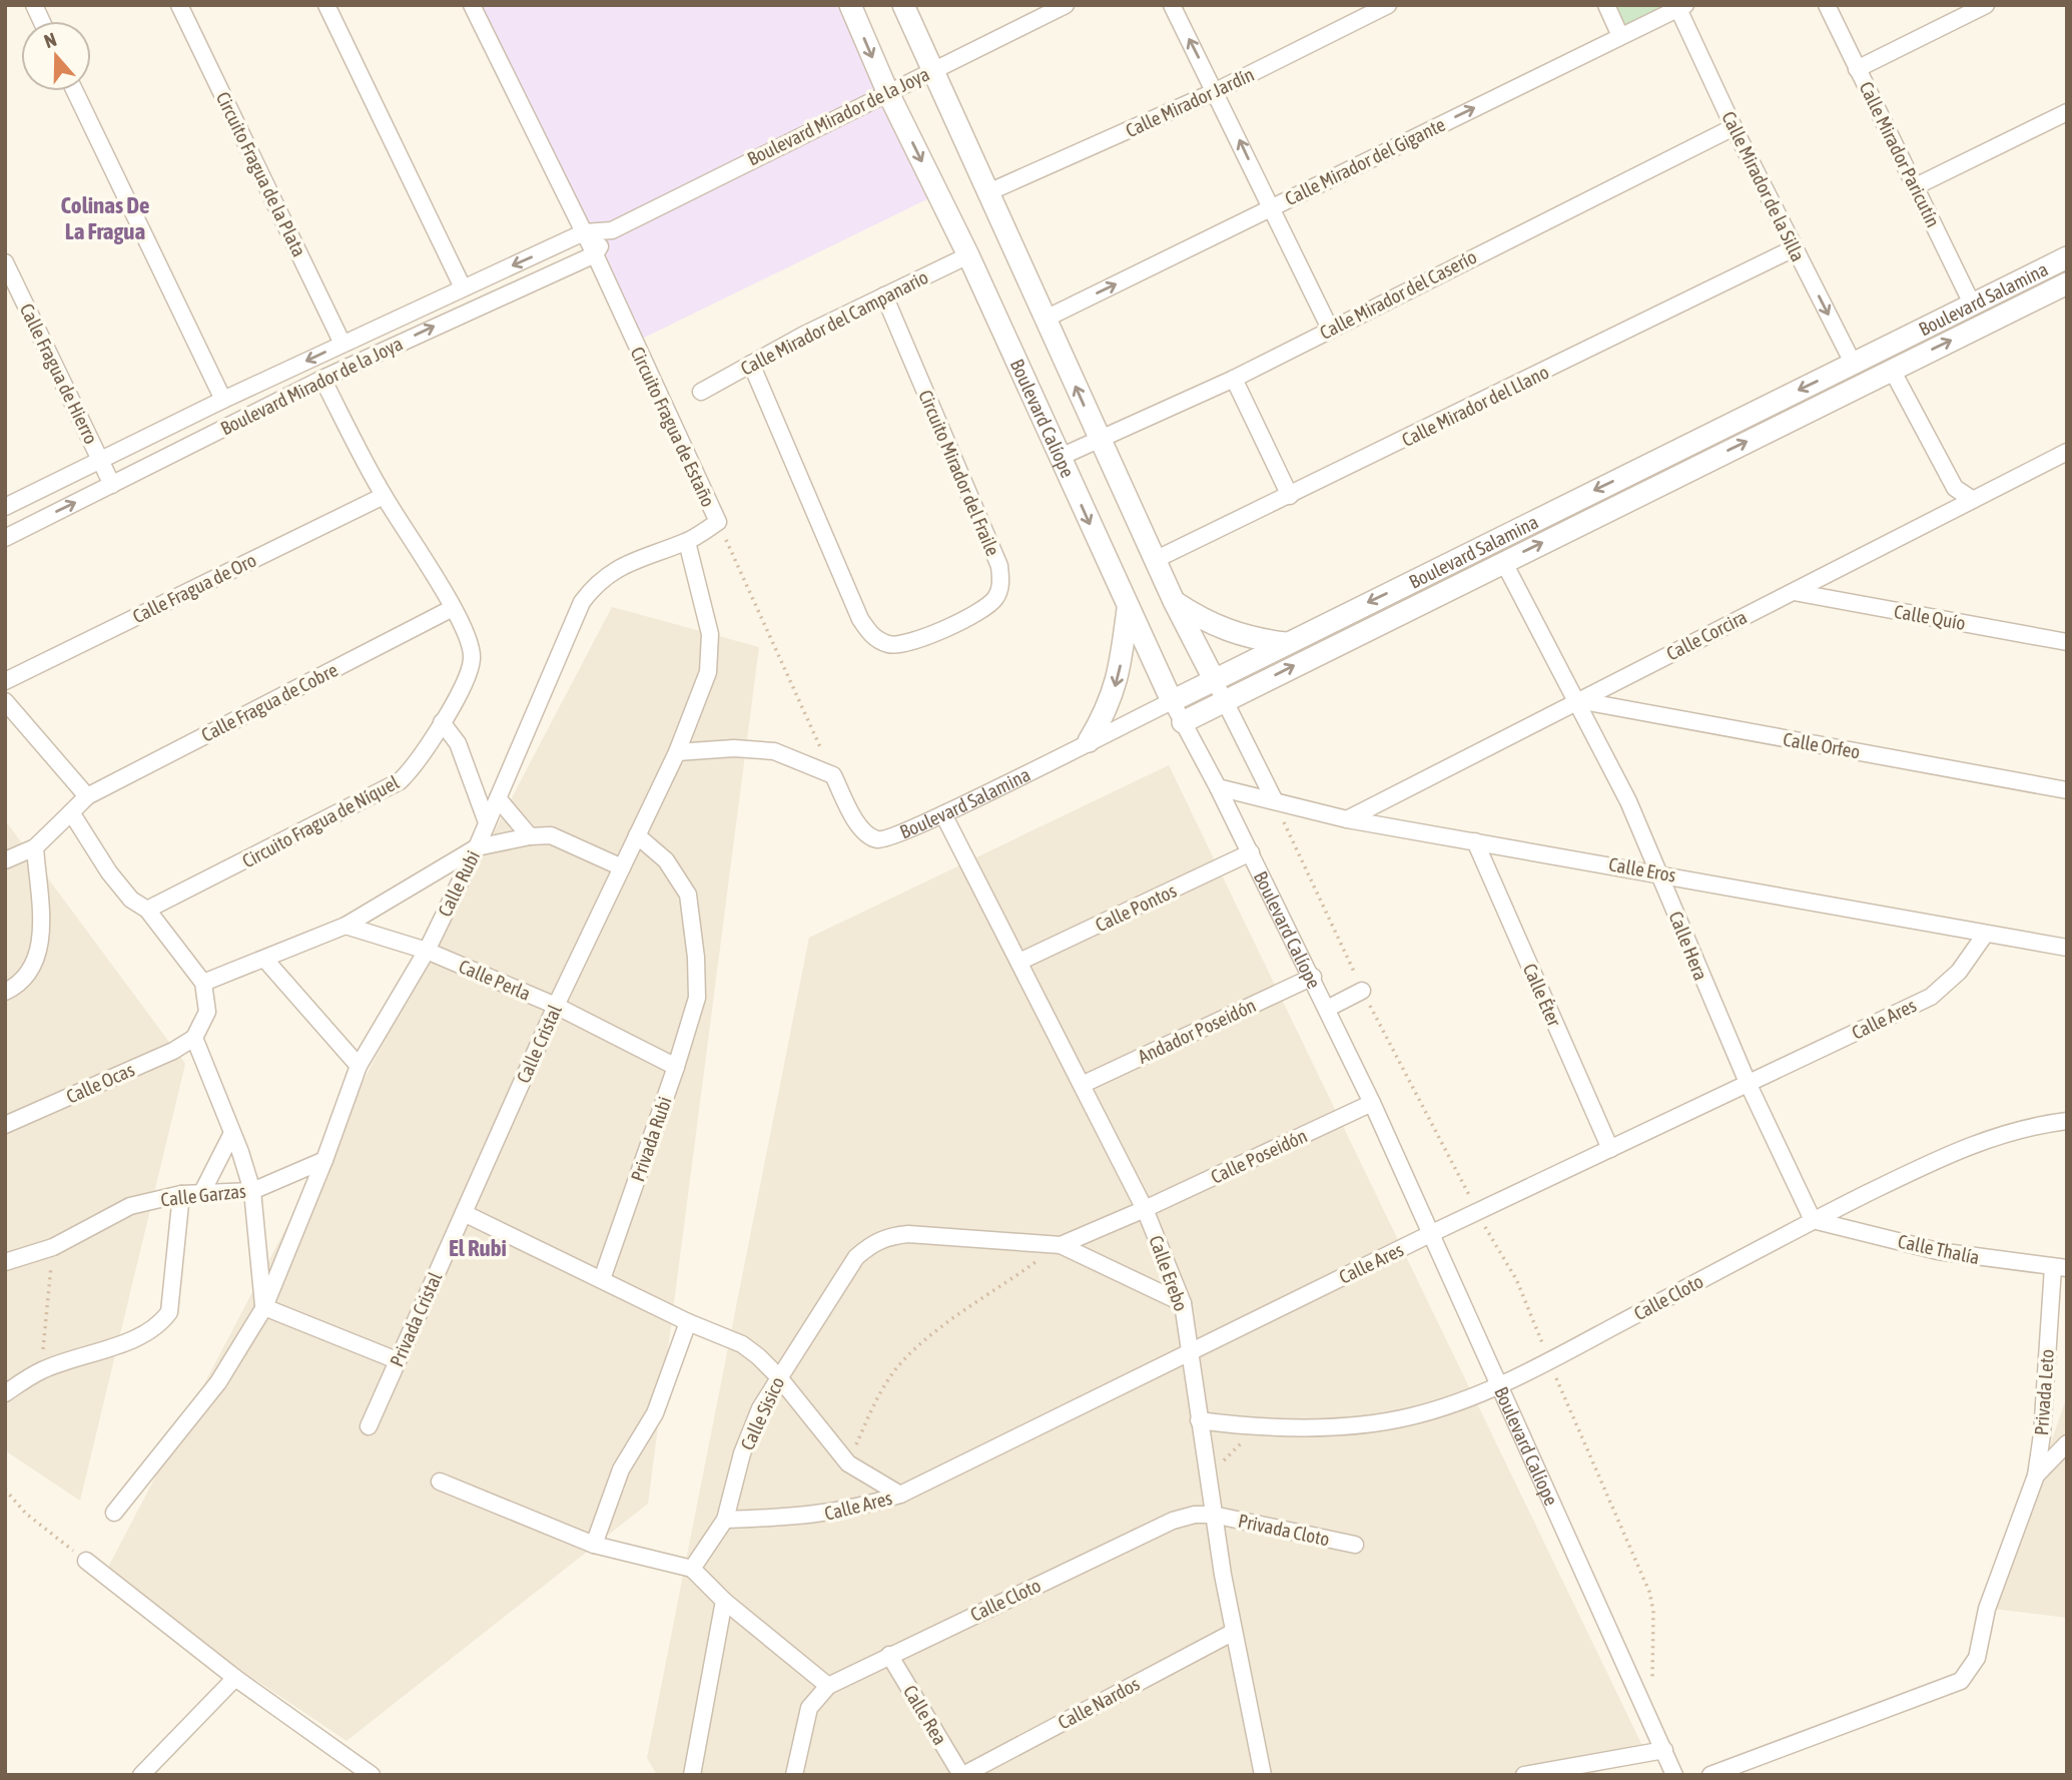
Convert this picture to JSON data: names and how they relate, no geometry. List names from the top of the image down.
{
  "streets": {
    "street": [
      "Calle Mirador Jardín",
      "Boulevard Mirador de la Joya",
      "Calle Mirador Paricutín",
      "Calle Mirador del Gigante",
      "Circuito Fragua de la Plata",
      "Calle Mirador de la Silla",
      "Calle Mirador del Caserío",
      "Boulevard Salamina",
      "Calle Mirador del Campanario",
      "Calle Fragua de Hierro",
      "Calle Mirador del Llano",
      "Boulevard Calíope",
      "Circuito Fragua de Estaño",
      "Circuito Mirador del Fraile",
      "Calle Fragua de Oro",
      "Calle Quío",
      "Calle Corcira",
      "Calle Fragua de Cobre",
      "Calle Orfeo",
      "Circuito Fragua de Níquel",
      "Calle Eros",
      "Calle Rubi",
      "Calle Pontos",
      "Calle Hera",
      "Calle Perla",
      "Calle Éter",
      "Calle Ares",
      "Andador Poseidón",
      "Calle Cristal",
      "Calle Ocas",
      "Privada Rubi",
      "Calle Poseidón",
      "Calle Garzas",
      "Calle Thalía",
      "Calle Erebo",
      "Calle Cloto",
      "Privada Cristal",
      "Privada Leto",
      "Calle Sisico",
      "Privada Cloto",
      "Calle Nardos",
      "Calle Rea"
    ]
  },
  "crossings": [
    ["Boulevard Mirador de la Joya", "Circuito Fragua de la Plata"],
    ["Boulevard Mirador de la Joya", "Calle Fragua de Hierro"],
    ["Boulevard Mirador de la Joya", "Boulevard Calíope"],
    ["Boulevard Mirador de la Joya", "Circuito Fragua de Estaño"],
    ["Boulevard Mirador de la Joya", "Circuito Fragua de Níquel"],
    ["Calle Mirador Paricutín", "Boulevard Salamina"],
    ["Calle Mirador del Gigante", "Calle Mirador de la Silla"],
    ["Calle Mirador de la Silla", "Calle Mirador del Caserío"],
    ["Calle Mirador de la Silla", "Boulevard Salamina"],
    ["Calle Mirador de la Silla", "Calle Mirador del Llano"],
    ["Calle Mirador del Caserío", "Boulevard Calíope"],
    ["Boulevard Salamina", "Boulevard Calíope"],
    ["Boulevard Salamina", "Circuito Fragua de Estaño"],
    ["Boulevard Salamina", "Calle Hera"],
    ["Boulevard Salamina", "Calle Erebo"],
    ["Calle Mirador del Campanario", "Boulevard Calíope"],
    ["Calle Mirador del Campanario", "Circuito Mirador del Fraile"],
    ["Boulevard Calíope", "Calle Eros"],
    ["Boulevard Calíope", "Calle Pontos"],
    ["Boulevard Calíope", "Calle Ares"],
    ["Boulevard Calíope", "Andador Poseidón"],
    ["Boulevard Calíope", "Calle Poseidón"],
    ["Boulevard Calíope", "Calle Cloto"],
    ["Circuito Fragua de Estaño", "Calle Rubi"],
    ["Calle Fragua de Oro", "Circuito Fragua de Níquel"],
    ["Calle Quío", "Calle Corcira"],
    ["Calle Corcira", "Calle Orfeo"],
    ["Calle Corcira", "Calle Eros"],
    ["Calle Corcira", "Calle Hera"],
    ["Calle Fragua de Cobre", "Circuito Fragua de Níquel"],
    ["Calle Orfeo", "Calle Hera"],
    ["Calle Eros", "Calle Hera"],
    ["Calle Eros", "Calle Éter"],
    ["Calle Eros", "Calle Ares"],
    ["Calle Rubi", "Calle Perla"],
    ["Calle Rubi", "Calle Cristal"],
    ["Calle Rubi", "Calle Garzas"],
    ["Calle Pontos", "Calle Erebo"],
    ["Calle Hera", "Calle Ares"],
    ["Calle Hera", "Calle Thalía"],
    ["Calle Hera", "Calle Cloto"],
    ["Calle Perla", "Calle Cristal"],
    ["Calle Perla", "Privada Rubi"],
    ["Calle Éter", "Calle Ares"],
    ["Calle Ares", "Calle Erebo"],
    ["Calle Ares", "Calle Sisico"],
    ["Andador Poseidón", "Calle Erebo"],
    ["Calle Cristal", "Privada Rubi"],
    ["Calle Cristal", "Privada Cristal"],
    ["Calle Poseidón", "Calle Erebo"],
    ["Calle Poseidón", "Calle Sisico"],
    ["Calle Thalía", "Calle Cloto"],
    ["Calle Thalía", "Privada Leto"],
    ["Calle Erebo", "Calle Cloto"],
    ["Calle Erebo", "Privada Cloto"],
    ["Calle Erebo", "Calle Nardos"],
    ["Calle Cloto", "Privada Cloto"],
    ["Calle Cloto", "Calle Rea"],
    ["Calle Nardos", "Calle Rea"]
  ],
  "one_way": ["Calle Mirador del Gigante"],
  "districts": ["Colinas De La Fragua", "El Rubi"],
  "north": "top"
}
